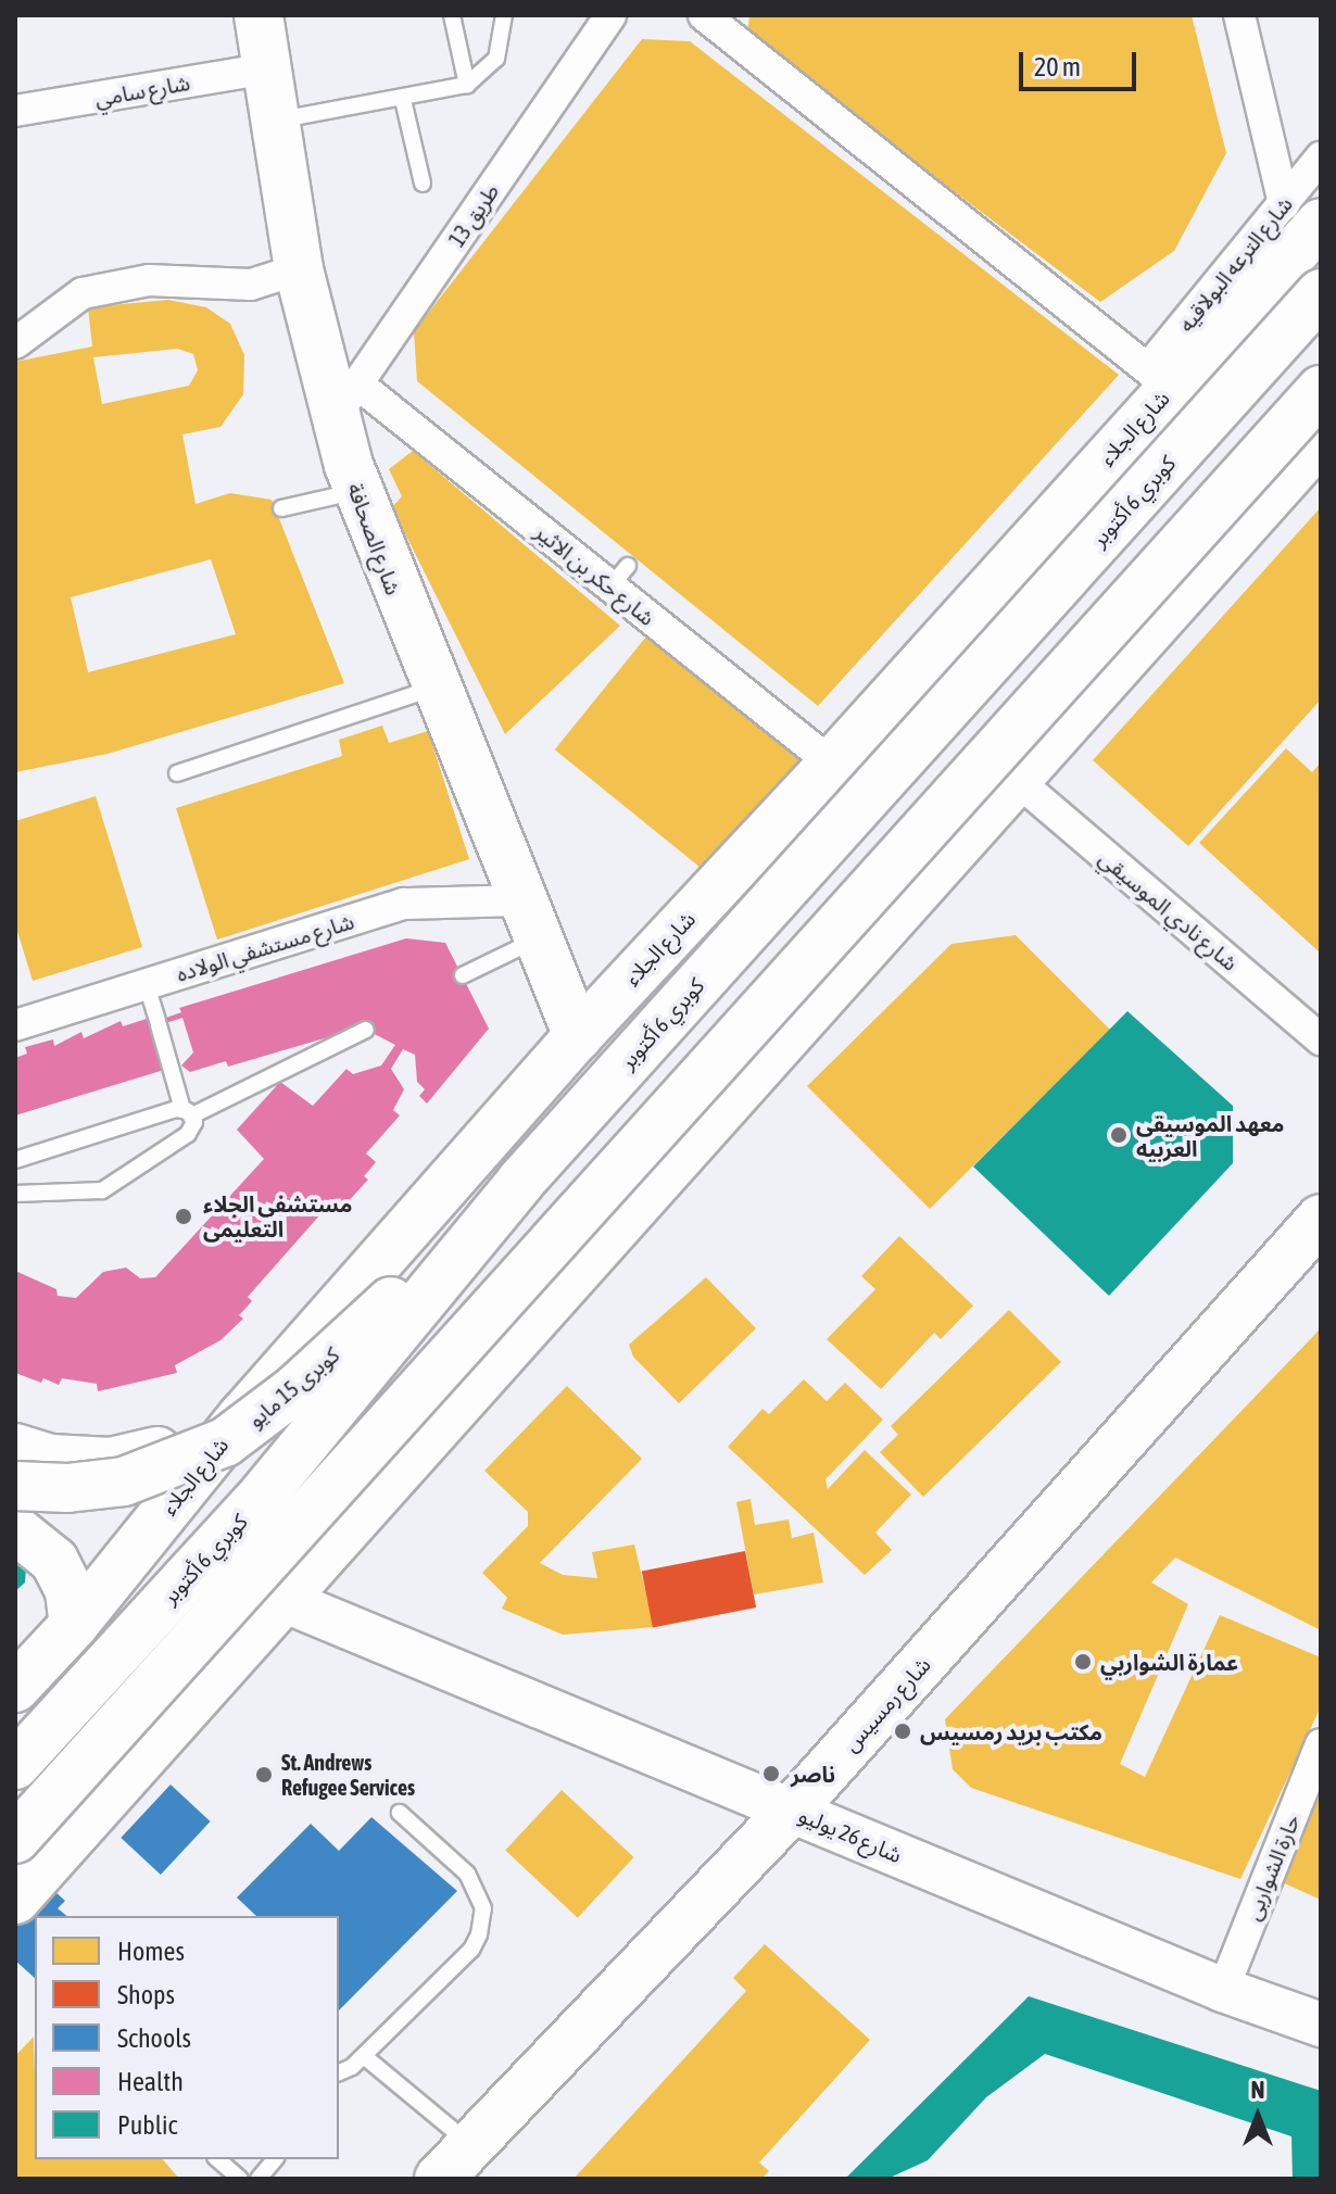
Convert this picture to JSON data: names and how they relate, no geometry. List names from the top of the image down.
{
  "streets": {
    "main road": [
      "شارع الجلاء",
      "كوبري 6 أكتوبر",
      "شارع الصحافة",
      "كوبرى 15 مايو",
      "شارع رمسيس",
      "شارع 26 يوليو"
    ],
    "street": [
      "شارع سامي",
      "طريق 13",
      "شارع الترعه البولاقيه",
      "شارع حكر بن الاثير",
      "شارع نادي الموسيقي",
      "شارع مستشفي الولاده",
      "حارة الشواربى"
    ]
  },
  "crossings": [
    ["شارع سامي", "شارع الصحافة"],
    ["طريق 13", "شارع الصحافة"],
    ["طريق 13", "شارع حكر بن الاثير"],
    ["شارع الترعه البولاقيه", "شارع الجلاء"],
    ["شارع الجلاء", "شارع الصحافة"],
    ["شارع الجلاء", "شارع حكر بن الاثير"],
    ["كوبري 6 أكتوبر", "كوبرى 15 مايو"],
    ["شارع الصحافة", "شارع حكر بن الاثير"],
    ["شارع الصحافة", "شارع مستشفي الولاده"],
    ["شارع رمسيس", "شارع 26 يوليو"],
    ["شارع 26 يوليو", "حارة الشواربى"]
  ],
  "places": [
    "معهد الموسيقى العربيه",
    "مستشفى الجلاء التعليمى",
    "عمارة الشواربي",
    "مكتب بريد رمسيس",
    "ناصر",
    "St. Andrews Refugee Services"
  ],
  "legend": [
    "Homes",
    "Shops",
    "Schools",
    "Health",
    "Public"
  ],
  "scale_bar": "20 m",
  "north": "top"
}
